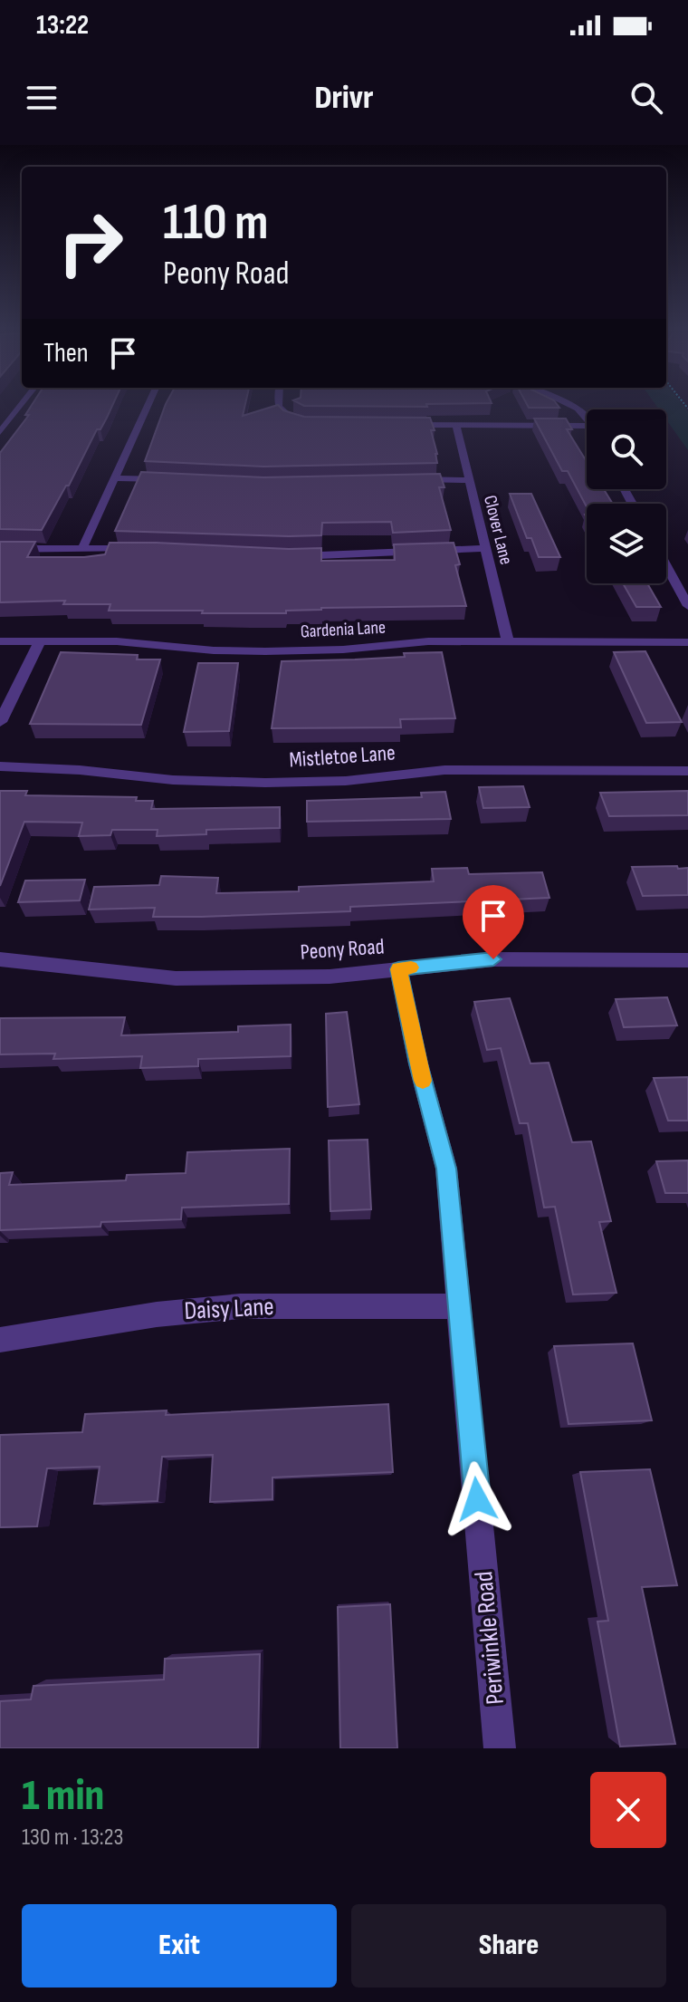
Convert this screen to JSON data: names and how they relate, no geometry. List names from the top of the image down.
{
  "streets": {
    "street": [
      "Clover Lane",
      "Gardenia Lane",
      "Mistletoe Lane",
      "Peony Road",
      "Daisy Lane",
      "Periwinkle Road"
    ]
  },
  "crossings": [
    ["Clover Lane", "Gardenia Lane"],
    ["Peony Road", "Periwinkle Road"],
    ["Daisy Lane", "Periwinkle Road"]
  ],
  "page": {
    "status": "13:22",
    "header": "Drivr",
    "turn": ["110 m", "Peony Road"],
    "then": "Then",
    "heading": ["1 min", "130 m · 13:23"],
    "buttons": ["Exit", "Share"]
  }
}
